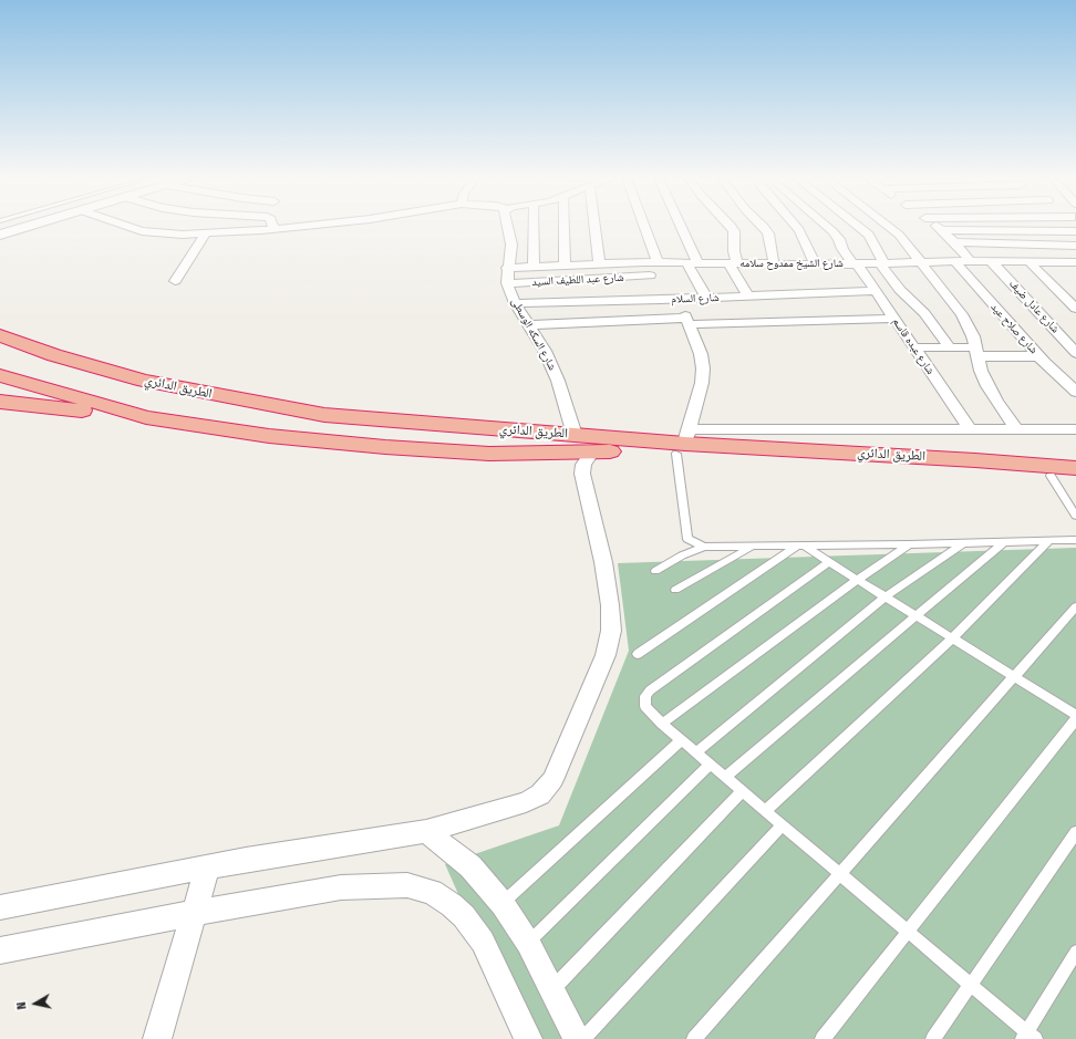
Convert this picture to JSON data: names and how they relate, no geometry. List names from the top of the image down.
{
  "streets": {
    "highway": ["الطريق الدائري"],
    "street": [
      "شارع الشيخ ممدوح سلامه",
      "شارع عبد اللطيف السيد",
      "شارع السلام",
      "شارع عادل ضيف",
      "شارع صلاح عيد",
      "شارع السكه الوسطى",
      "شارع عبده قاسم"
    ]
  },
  "crossings": [
    ["شارع الشيخ ممدوح سلامه", "شارع عادل ضيف"],
    ["شارع الشيخ ممدوح سلامه", "شارع صلاح عيد"],
    ["شارع الشيخ ممدوح سلامه", "شارع السكه الوسطى"],
    ["شارع الشيخ ممدوح سلامه", "شارع عبده قاسم"],
    ["شارع عبد اللطيف السيد", "شارع السكه الوسطى"],
    ["شارع السلام", "شارع السكه الوسطى"],
    ["شارع السلام", "شارع عبده قاسم"],
    ["شارع السكه الوسطى", "الطريق الدائري"]
  ],
  "north": "left"
}
